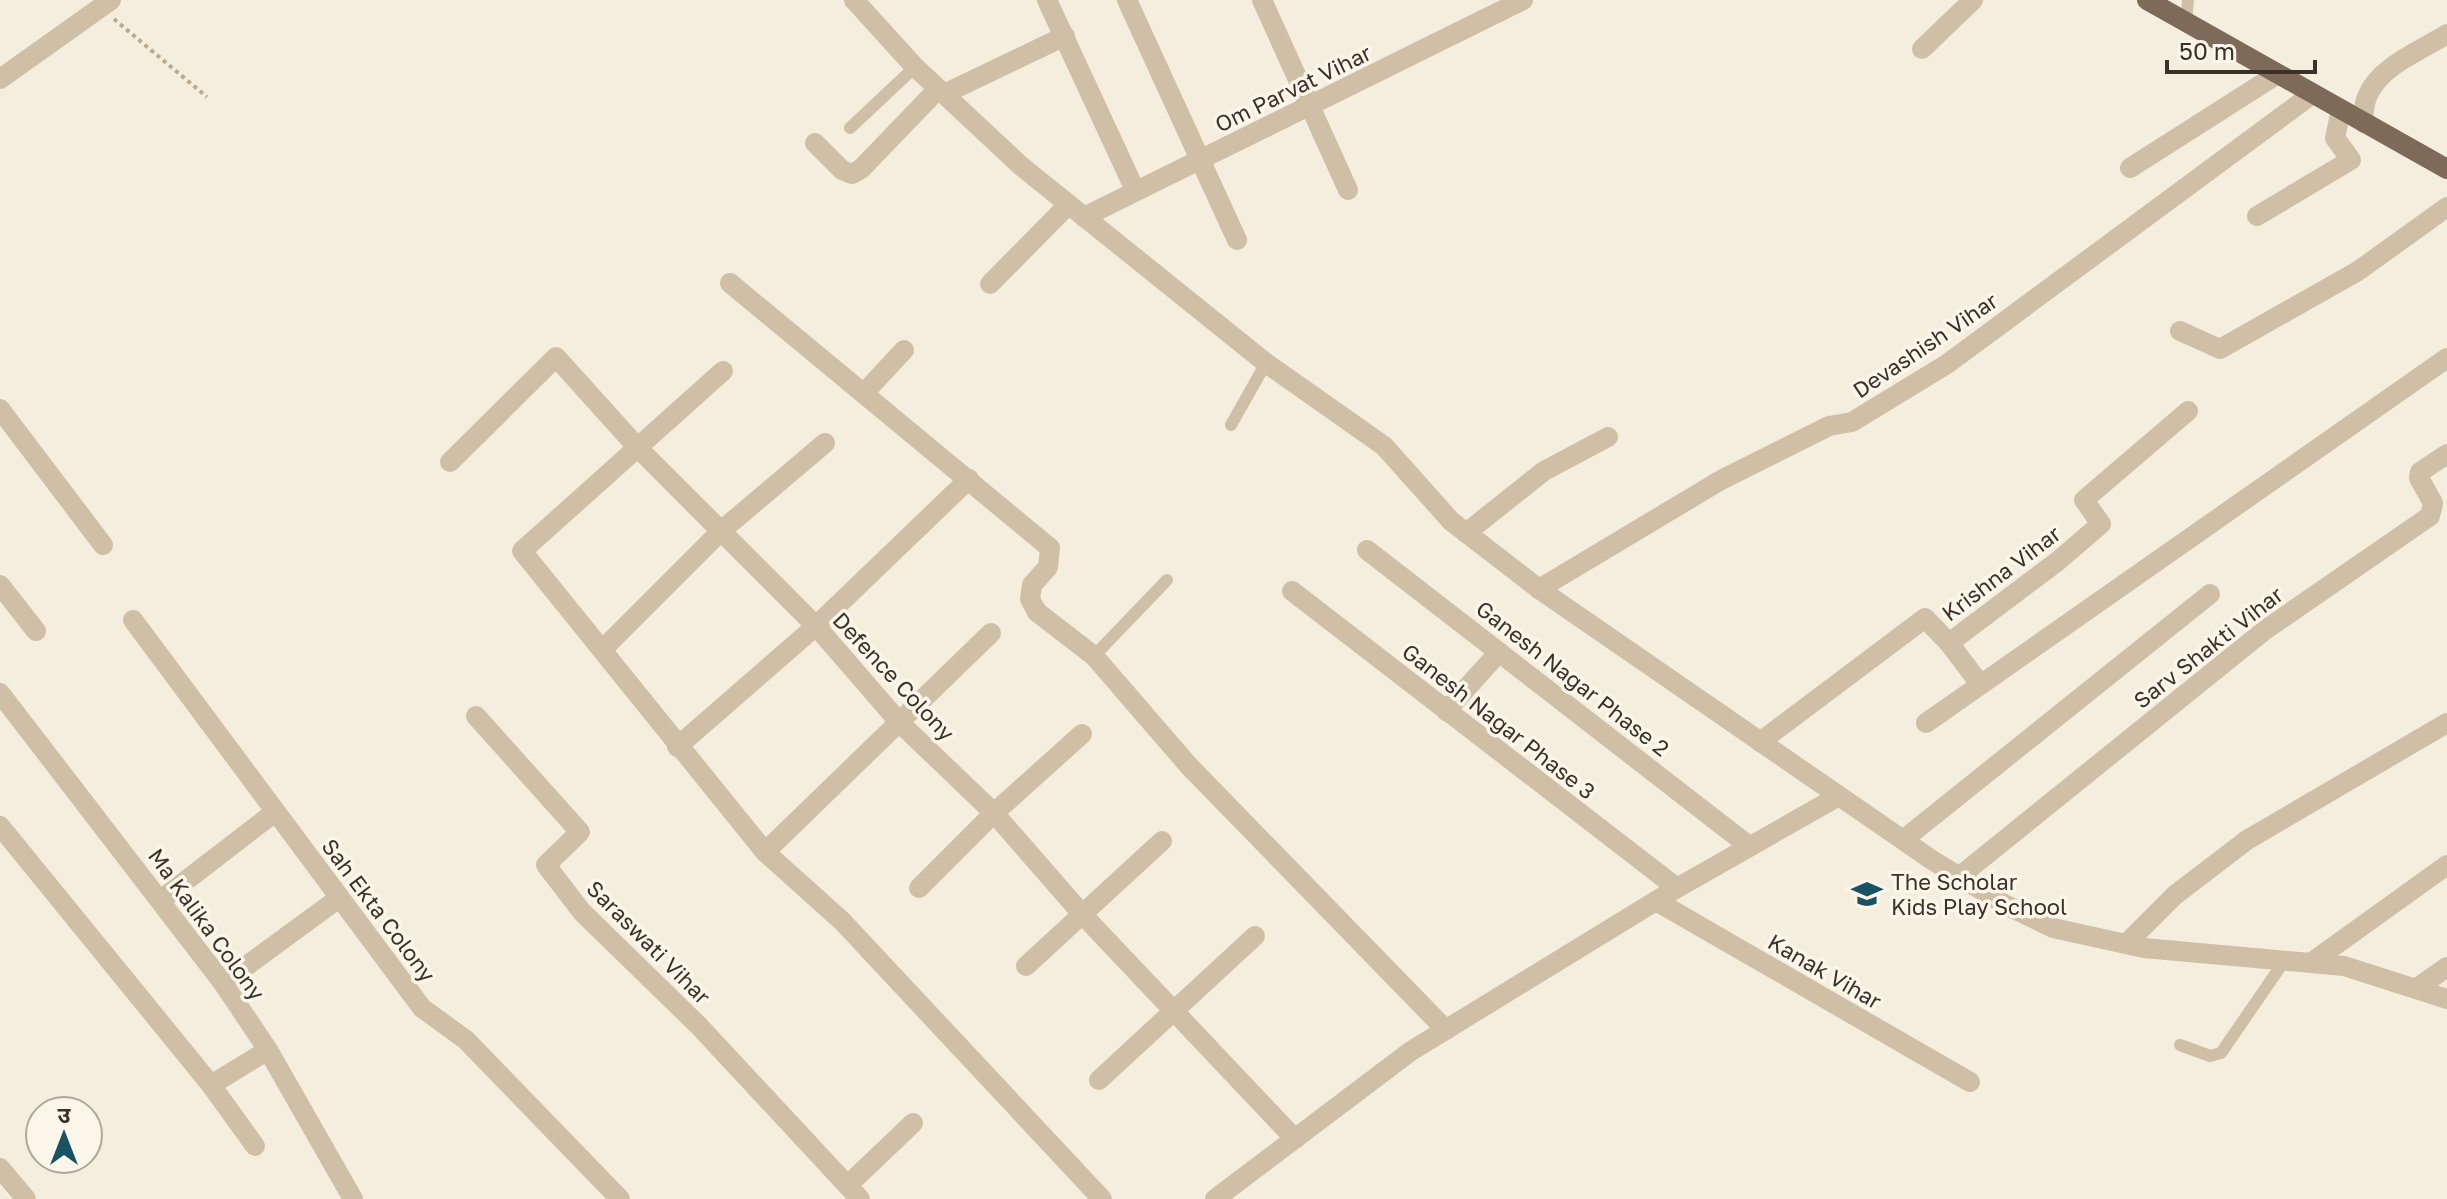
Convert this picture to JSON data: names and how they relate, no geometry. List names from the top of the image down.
{
  "streets": {
    "street": [
      "Om Parvat Vihar",
      "Devashish Vihar",
      "Krishna Vihar",
      "Sarv Shakti Vihar",
      "Defence Colony",
      "Ganesh Nagar Phase 2",
      "Ganesh Nagar Phase 3",
      "Sah Ekta Colony",
      "Ma Kalika Colony",
      "Saraswati Vihar",
      "Kanak Vihar"
    ]
  },
  "places": {
    "school or university": ["The Scholar Kids Play School"]
  },
  "scale_bar": "50 m",
  "north": "top"
}
